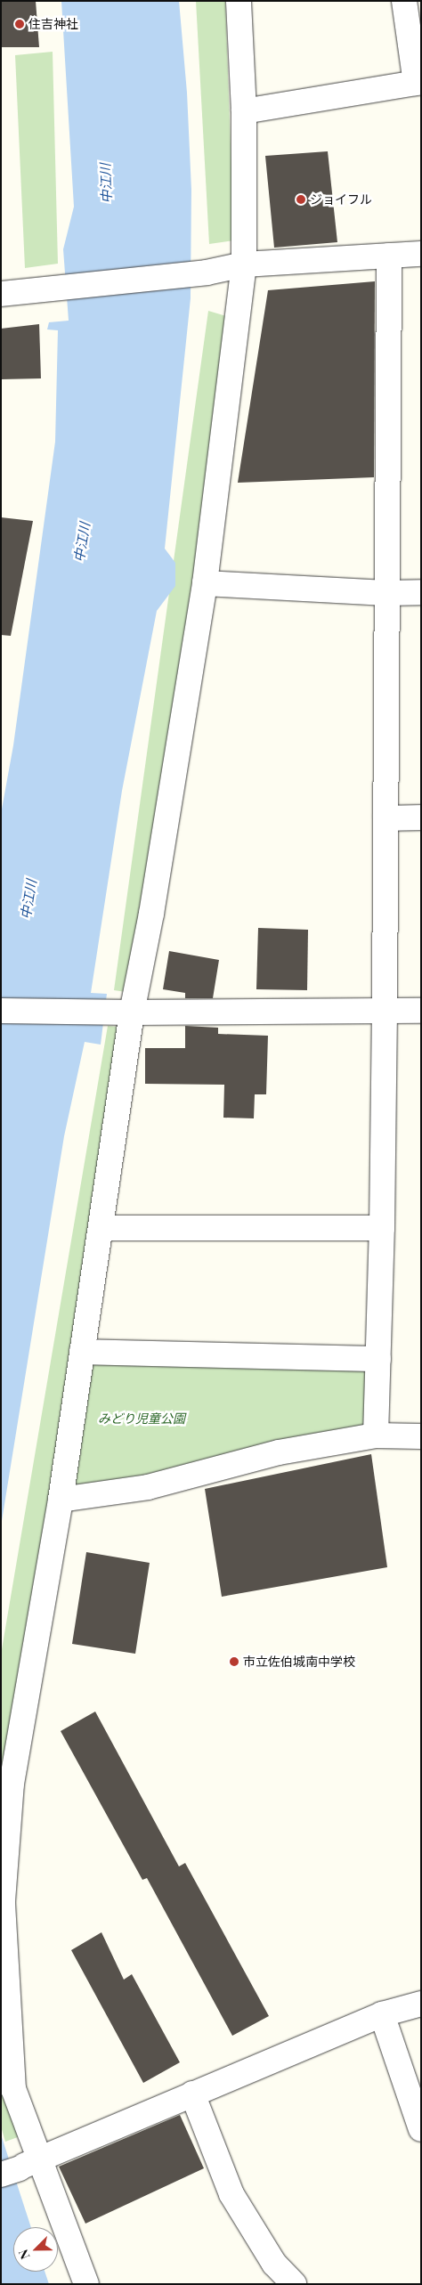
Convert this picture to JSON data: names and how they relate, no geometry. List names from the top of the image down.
{
  "water": ["中江川"],
  "parks": ["みどり児童公園"],
  "places": ["住吉神社", "ジョイフル", "市立佐伯城南中学校"],
  "north": "bottom left"
}
